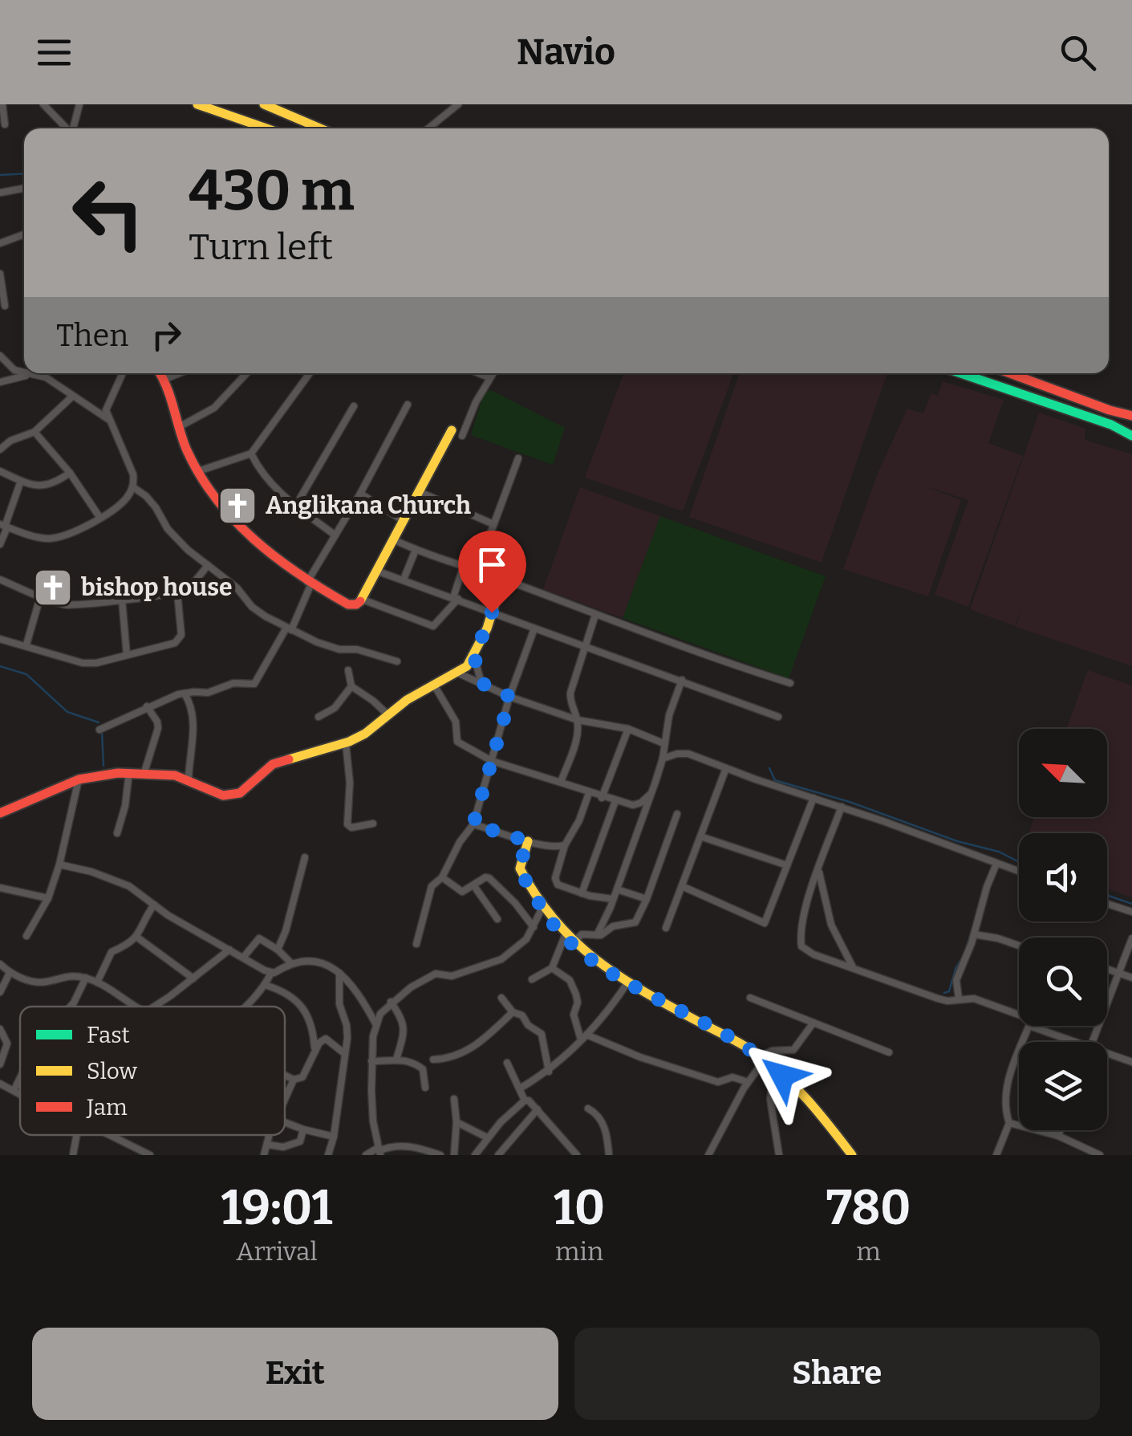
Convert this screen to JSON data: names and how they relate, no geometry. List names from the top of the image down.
{
  "places": {
    "church": ["Anglikana Church", "bishop house"]
  },
  "legend": ["Fast", "Slow", "Jam"],
  "north": "top left",
  "page": {
    "header": "Navio",
    "turn": ["430 m", "Turn left"],
    "then": "Then",
    "eta": [
      "19:01",
      "Arrival",
      "10",
      "min",
      "780",
      "m"
    ],
    "buttons": ["Exit", "Share"]
  }
}
